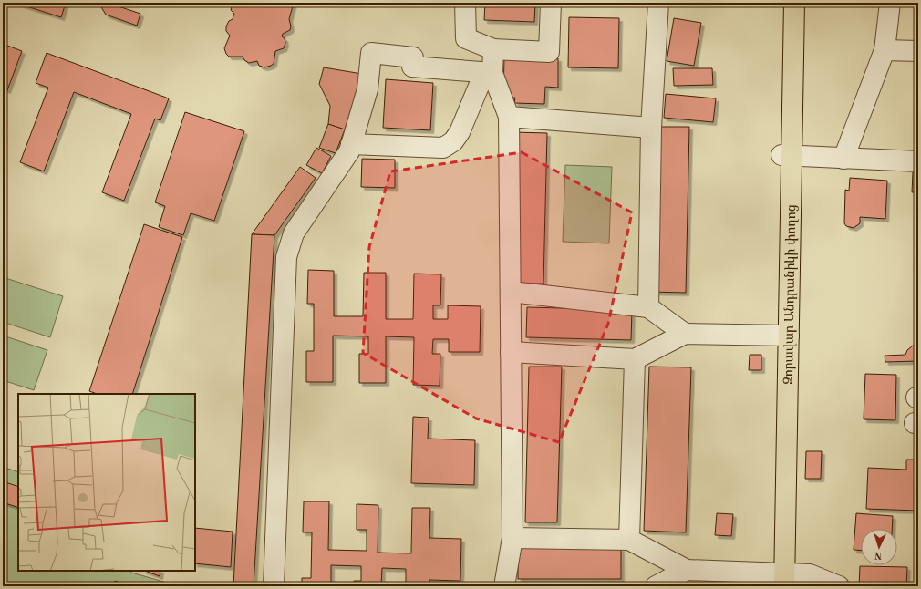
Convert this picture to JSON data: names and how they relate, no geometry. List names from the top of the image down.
{
  "streets": {
    "main road": ["Զորավար Անդրանիկի փողոց"]
  },
  "north": "bottom"
}
